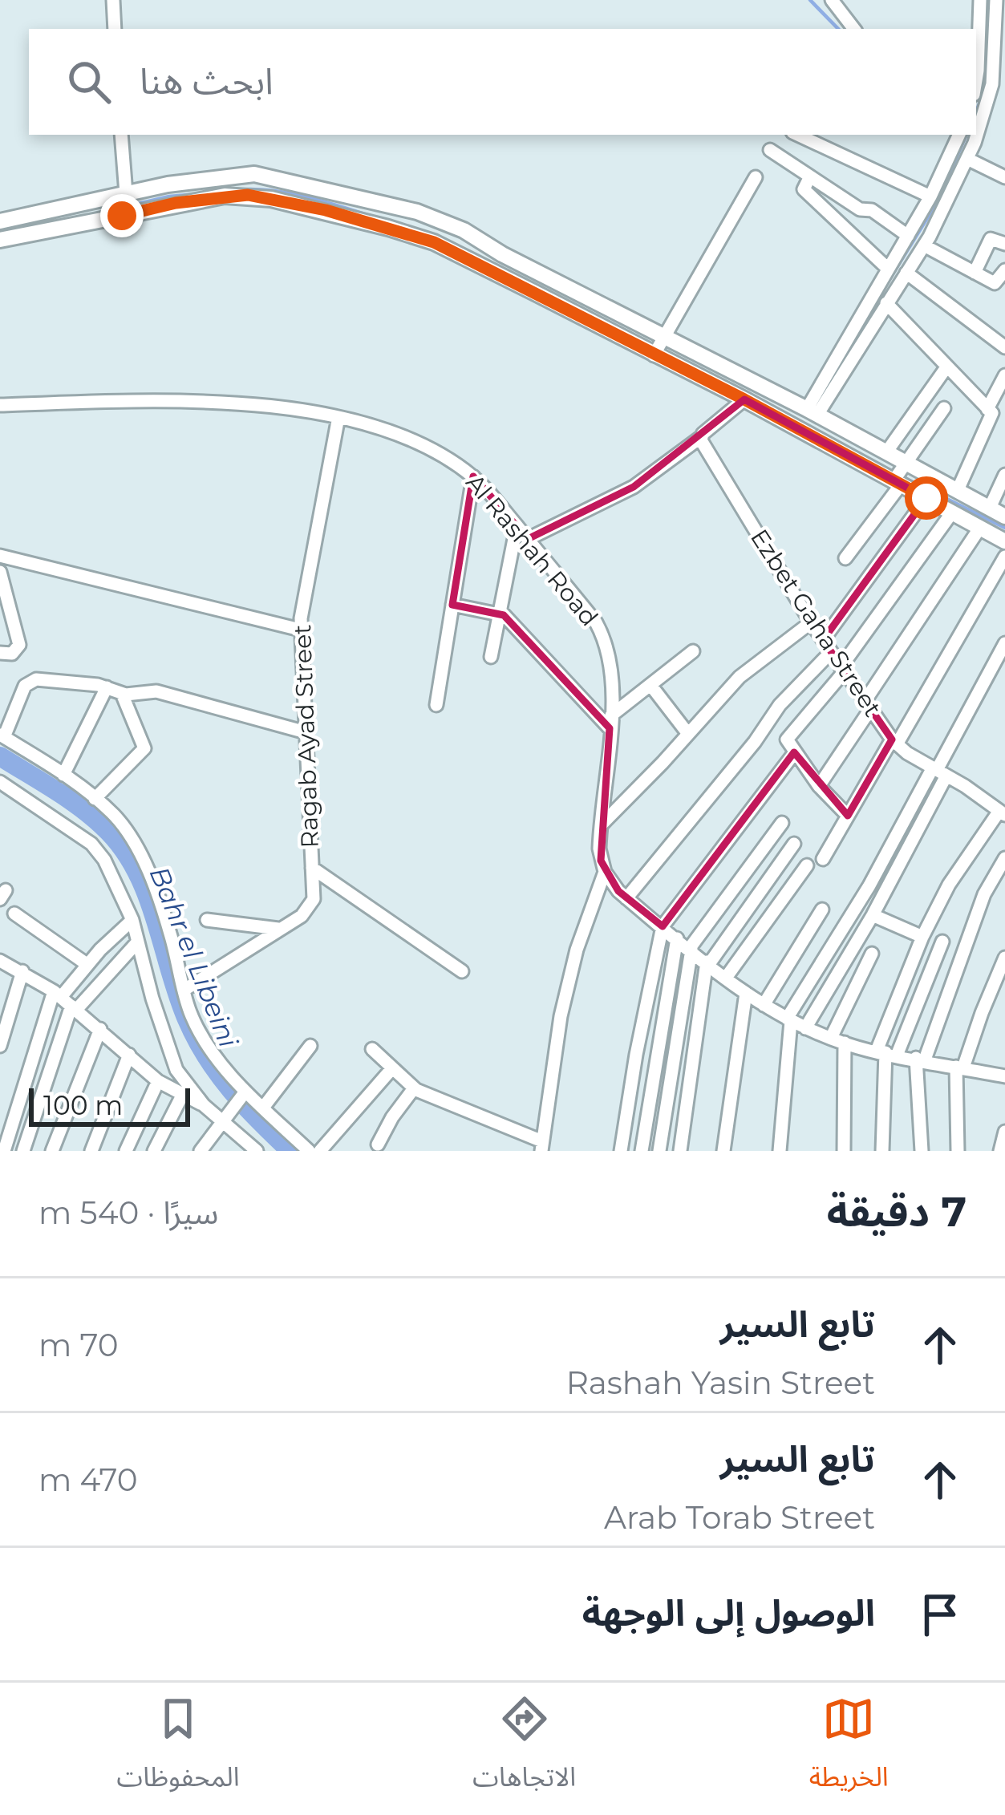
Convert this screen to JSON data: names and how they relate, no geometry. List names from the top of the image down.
{
  "streets": {
    "street": ["Al Rashah Road", "Ezbet Gaha Street", "Ragab Ayad Street"]
  },
  "crossings": [
    ["Al Rashah Road", "Ragab Ayad Street"]
  ],
  "water": ["Bahr el Libeini"],
  "scale_bar": "100 m",
  "page": {
    "search": "ابحث هنا",
    "scale": "100 m",
    "heading": ["7 دقيقة", "سيرًا · 540 m"],
    "list": [
      ["تابع السير", "Rashah Yasin Street", "70 m"],
      ["تابع السير", "Arab Torab Street", "470 m"],
      "الوصول إلى الوجهة"
    ],
    "nav": ["الخريطة", "الاتجاهات", "المحفوظات"]
  }
}
